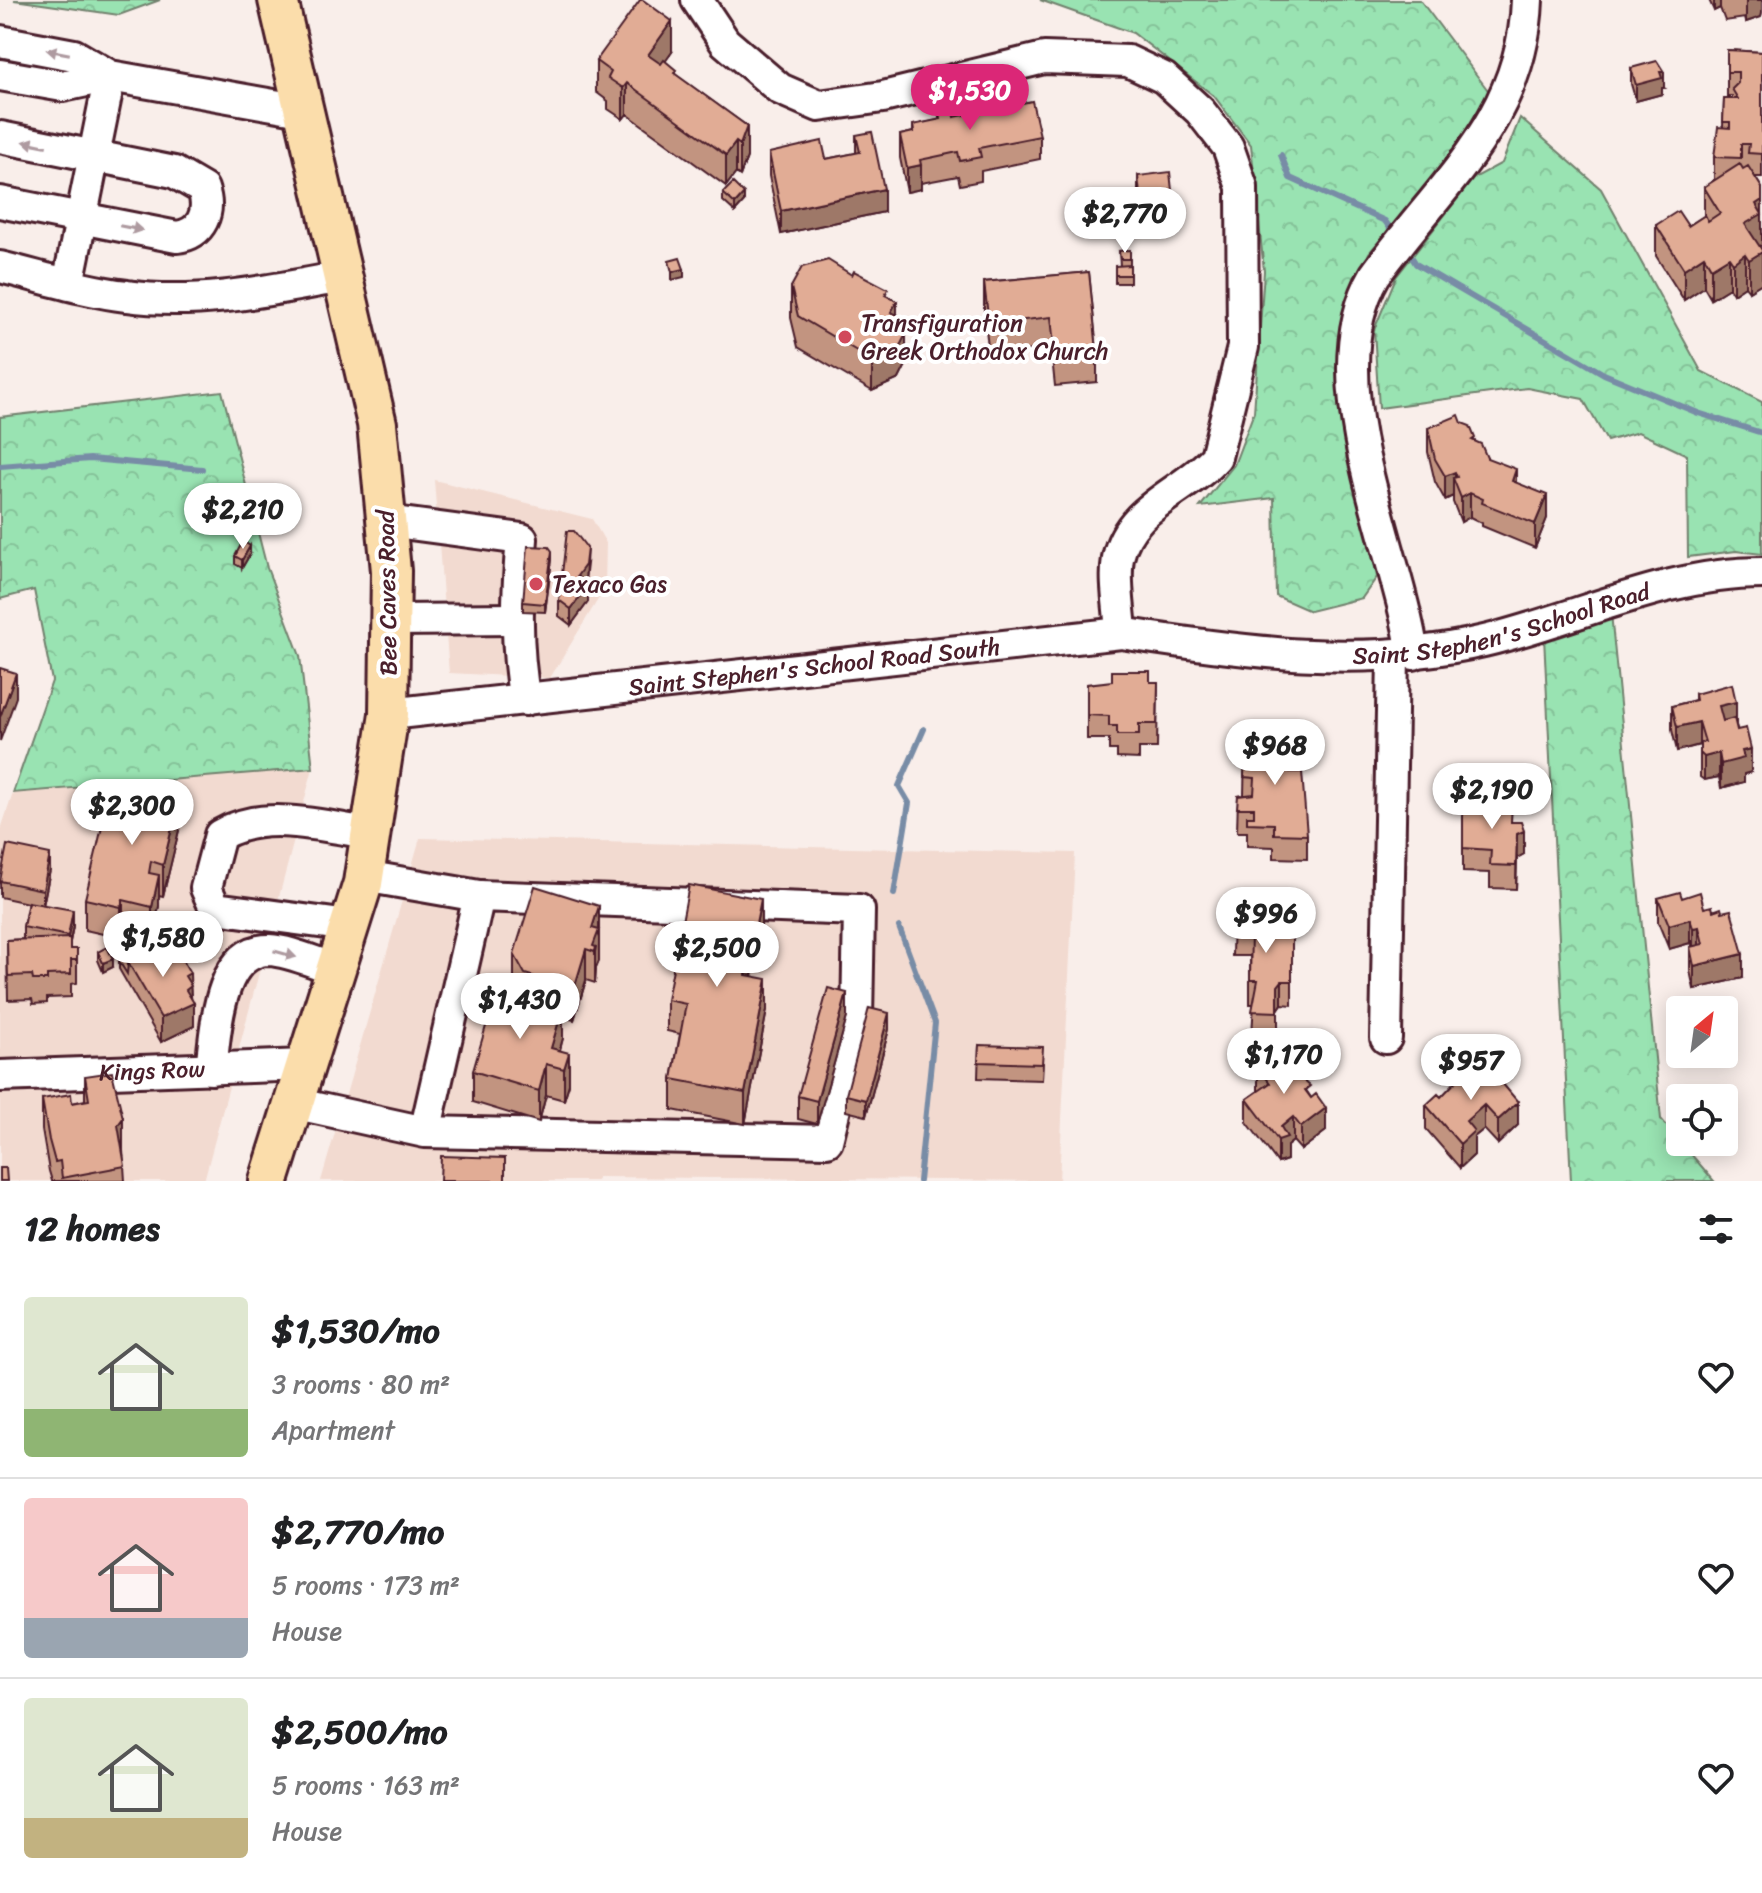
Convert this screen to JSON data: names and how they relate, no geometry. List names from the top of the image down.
{
  "streets": {
    "main road": ["Bee Caves Road"],
    "street": ["Saint Stephen's School Road", "Saint Stephen's School Road South", "Kings Row"]
  },
  "crossings": [
    ["Bee Caves Road", "Saint Stephen's School Road South"],
    ["Bee Caves Road", "Kings Row"],
    ["Saint Stephen's School Road", "Saint Stephen's School Road South"]
  ],
  "places": ["Transfiguration Greek Orthodox Church", "Texaco Gas"],
  "north": "top right",
  "page": {
    "price": [
      "$1,530",
      "$2,770",
      "$2,210",
      "$968",
      "$2,190",
      "$2,300",
      "$996",
      "$1,580",
      "$2,500",
      "$1,430",
      "$1,170",
      "$957"
    ],
    "heading": "12 homes",
    "list": [
      {
        "name": "$1,530/mo",
        "note": "3 rooms · 80 m² · Apartment"
      },
      {
        "name": "$2,770/mo",
        "note": "5 rooms · 173 m² · House"
      },
      {
        "name": "$2,500/mo",
        "note": "5 rooms · 163 m² · House"
      }
    ]
  }
}
